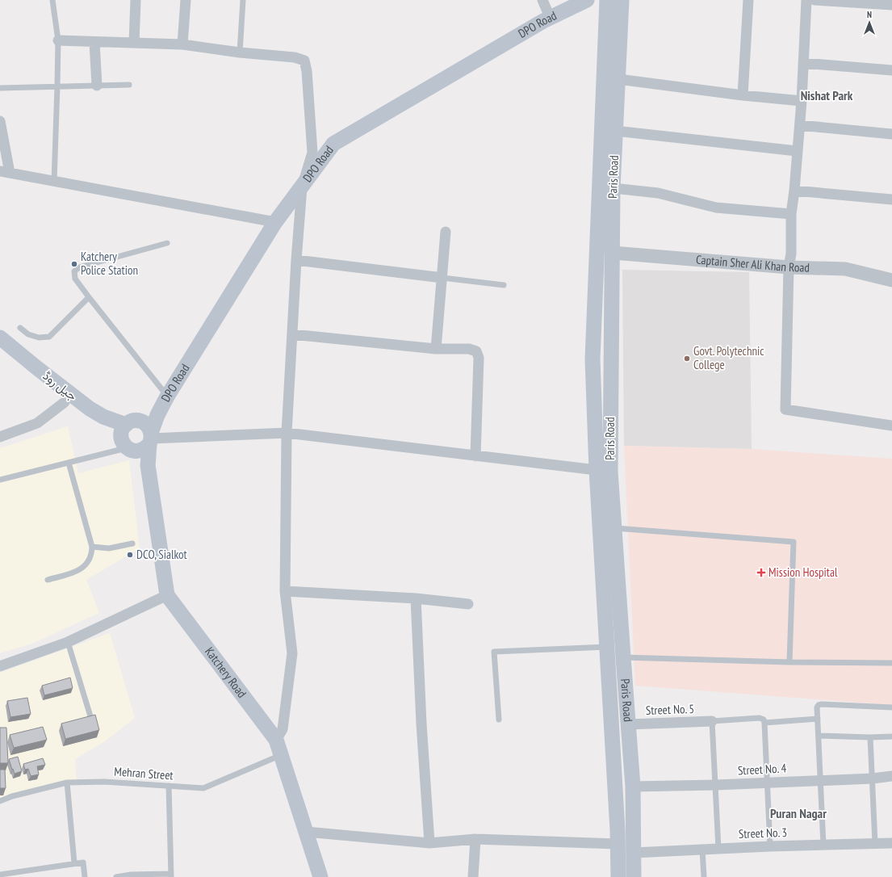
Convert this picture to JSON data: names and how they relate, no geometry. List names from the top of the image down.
{
  "streets": {
    "main road": [
      "DPO Road",
      "Paris Road",
      "جیل روڈ",
      "Katchery Road"
    ],
    "street": [
      "Captain Sher Ali Khan Road",
      "Street No. 5",
      "Street No. 4",
      "Street No. 3"
    ],
    "lane": ["Mehran Street"]
  },
  "crossings": [
    ["DPO Road", "جیل روڈ"],
    ["DPO Road", "Katchery Road"],
    ["Paris Road", "Captain Sher Ali Khan Road"],
    ["Paris Road", "Street No. 5"],
    ["Paris Road", "Street No. 4"],
    ["Paris Road", "Street No. 3"],
    ["جیل روڈ", "Katchery Road"],
    ["Katchery Road", "Mehran Street"]
  ],
  "districts": ["Nishat Park", "Puran Nagar"],
  "places": {
    "other": ["Katchery Police Station", "Govt. Polytechnic College", "DCO, Sialkot"],
    "health": ["Mission Hospital"]
  },
  "north": "top"
}
